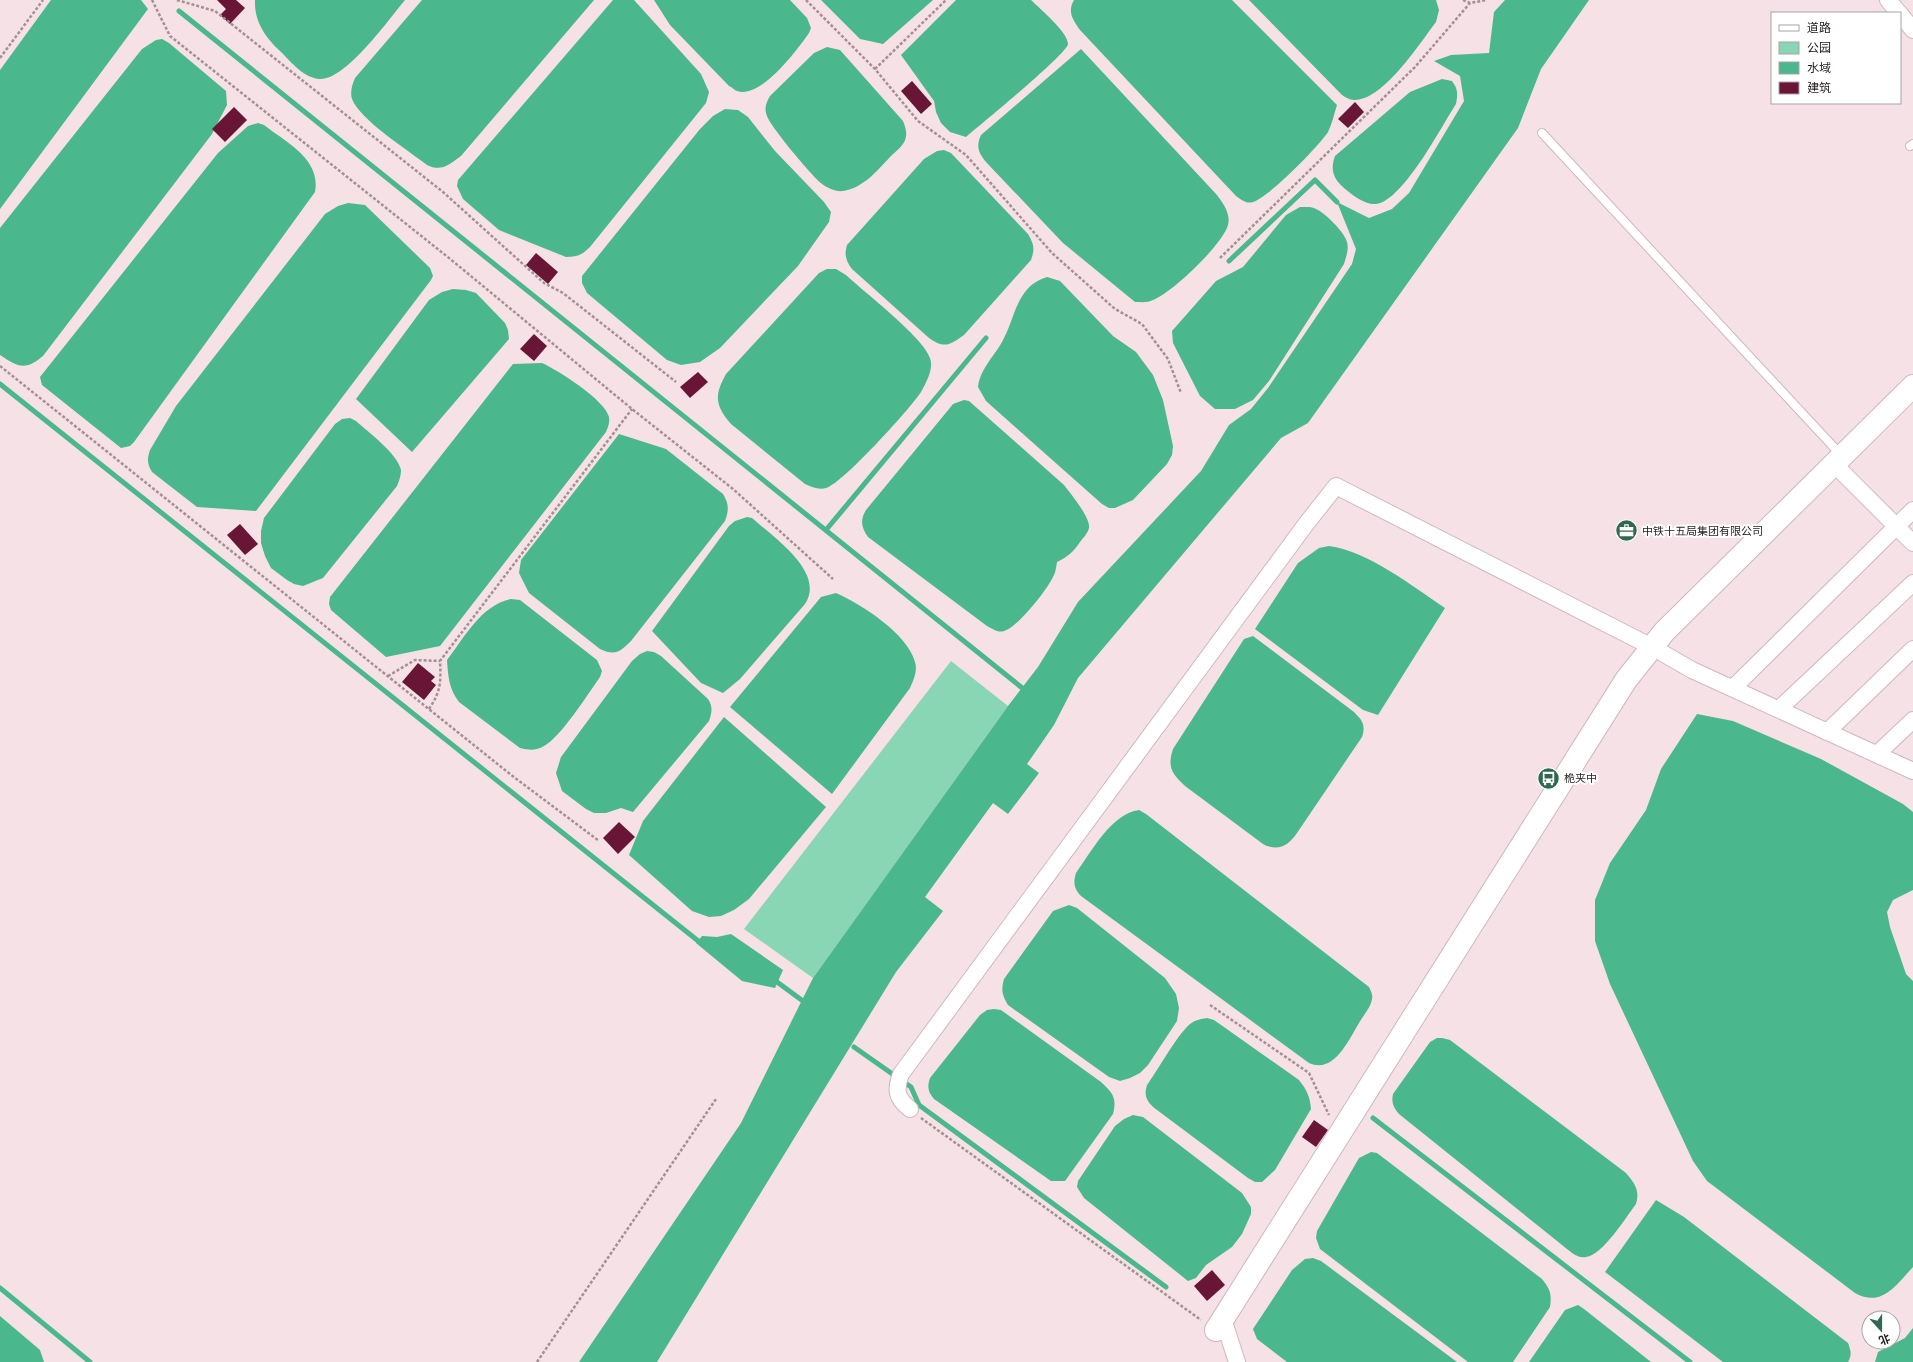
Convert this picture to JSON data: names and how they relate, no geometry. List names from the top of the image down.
{
  "places": {
    "office": ["中铁十五局集团有限公司"],
    "bus stop": ["桅夹中"]
  },
  "legend": [
    "道路",
    "公园",
    "水域",
    "建筑"
  ],
  "north": "bottom"
}
